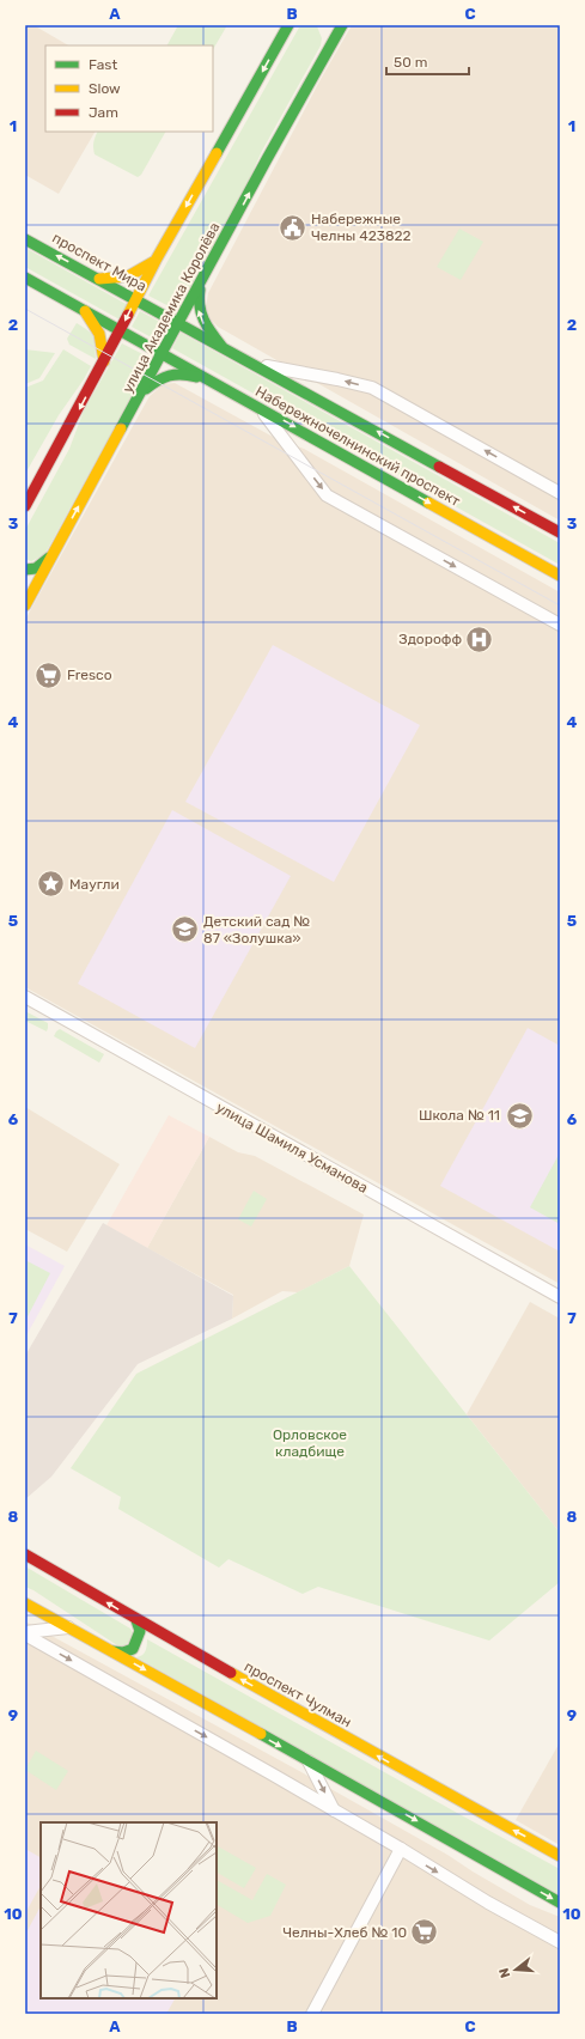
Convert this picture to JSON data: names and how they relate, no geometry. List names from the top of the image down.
{
  "streets": {
    "main road": [
      "проспект Мира",
      "улица Академика Королёва",
      "Набережночелнинский проспект",
      "проспект Чулман"
    ],
    "street": ["улица Шамиля Усманова"]
  },
  "crossings": [
    ["проспект Мира", "Набережночелнинский проспект"],
    ["улица Академика Королёва", "Набережночелнинский проспект"]
  ],
  "parks": ["Орловское кладбище"],
  "places": {
    "public building": ["Набережные Челны 423822"],
    "hospital": ["Здорофф"],
    "supermarket": ["Fresco", "Челны-Хлеб № 10"],
    "place": ["Маугли"],
    "school or university": ["Детский сад № 87 «Золушка»", "Школа № 11"]
  },
  "legend": ["Fast", "Slow", "Jam"],
  "scale_bar": "50 m",
  "north": "left",
  "grid": {
    "columns": ["A", "B", "C"],
    "rows": [
      "1",
      "2",
      "3",
      "4",
      "5",
      "6",
      "7",
      "8",
      "9",
      "10"
    ]
  }
}
